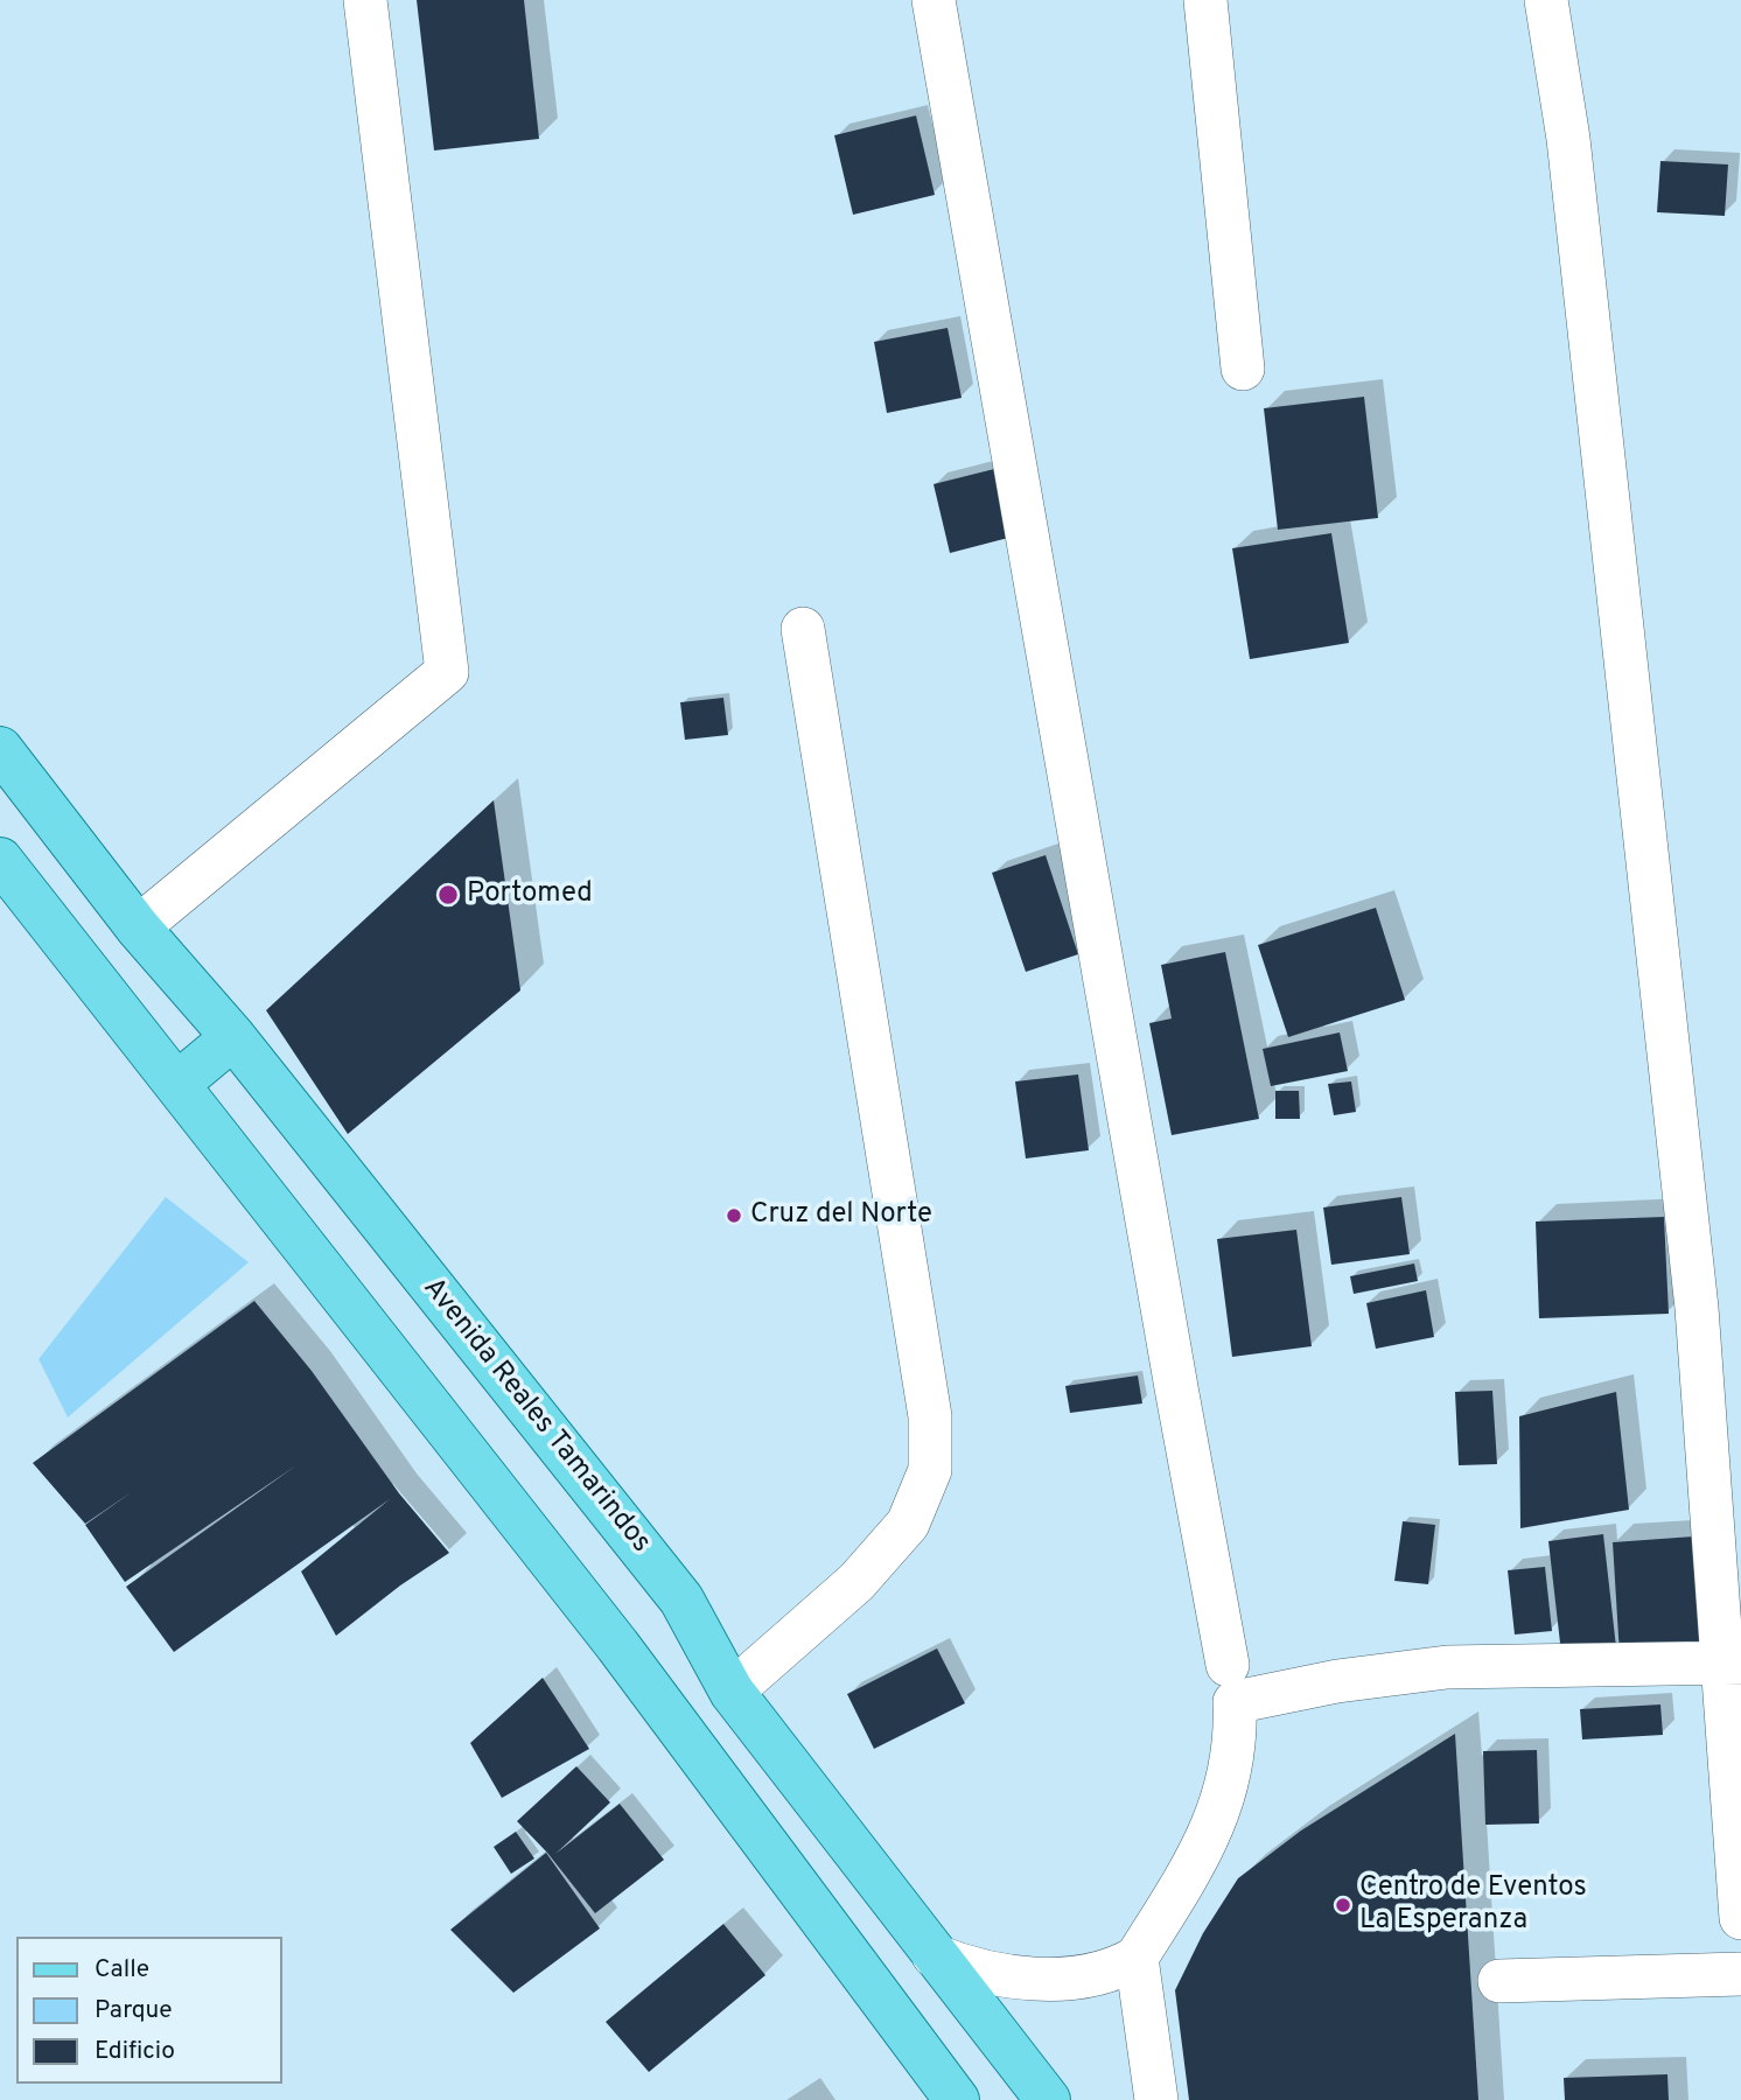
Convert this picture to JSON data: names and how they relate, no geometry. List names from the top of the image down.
{
  "streets": {
    "main road": ["Avenida Reales Tamarindos"]
  },
  "places": ["Portomed", "Cruz del Norte", "Centro de Eventos La Esperanza"],
  "legend": ["Calle", "Parque", "Edificio"]
}
